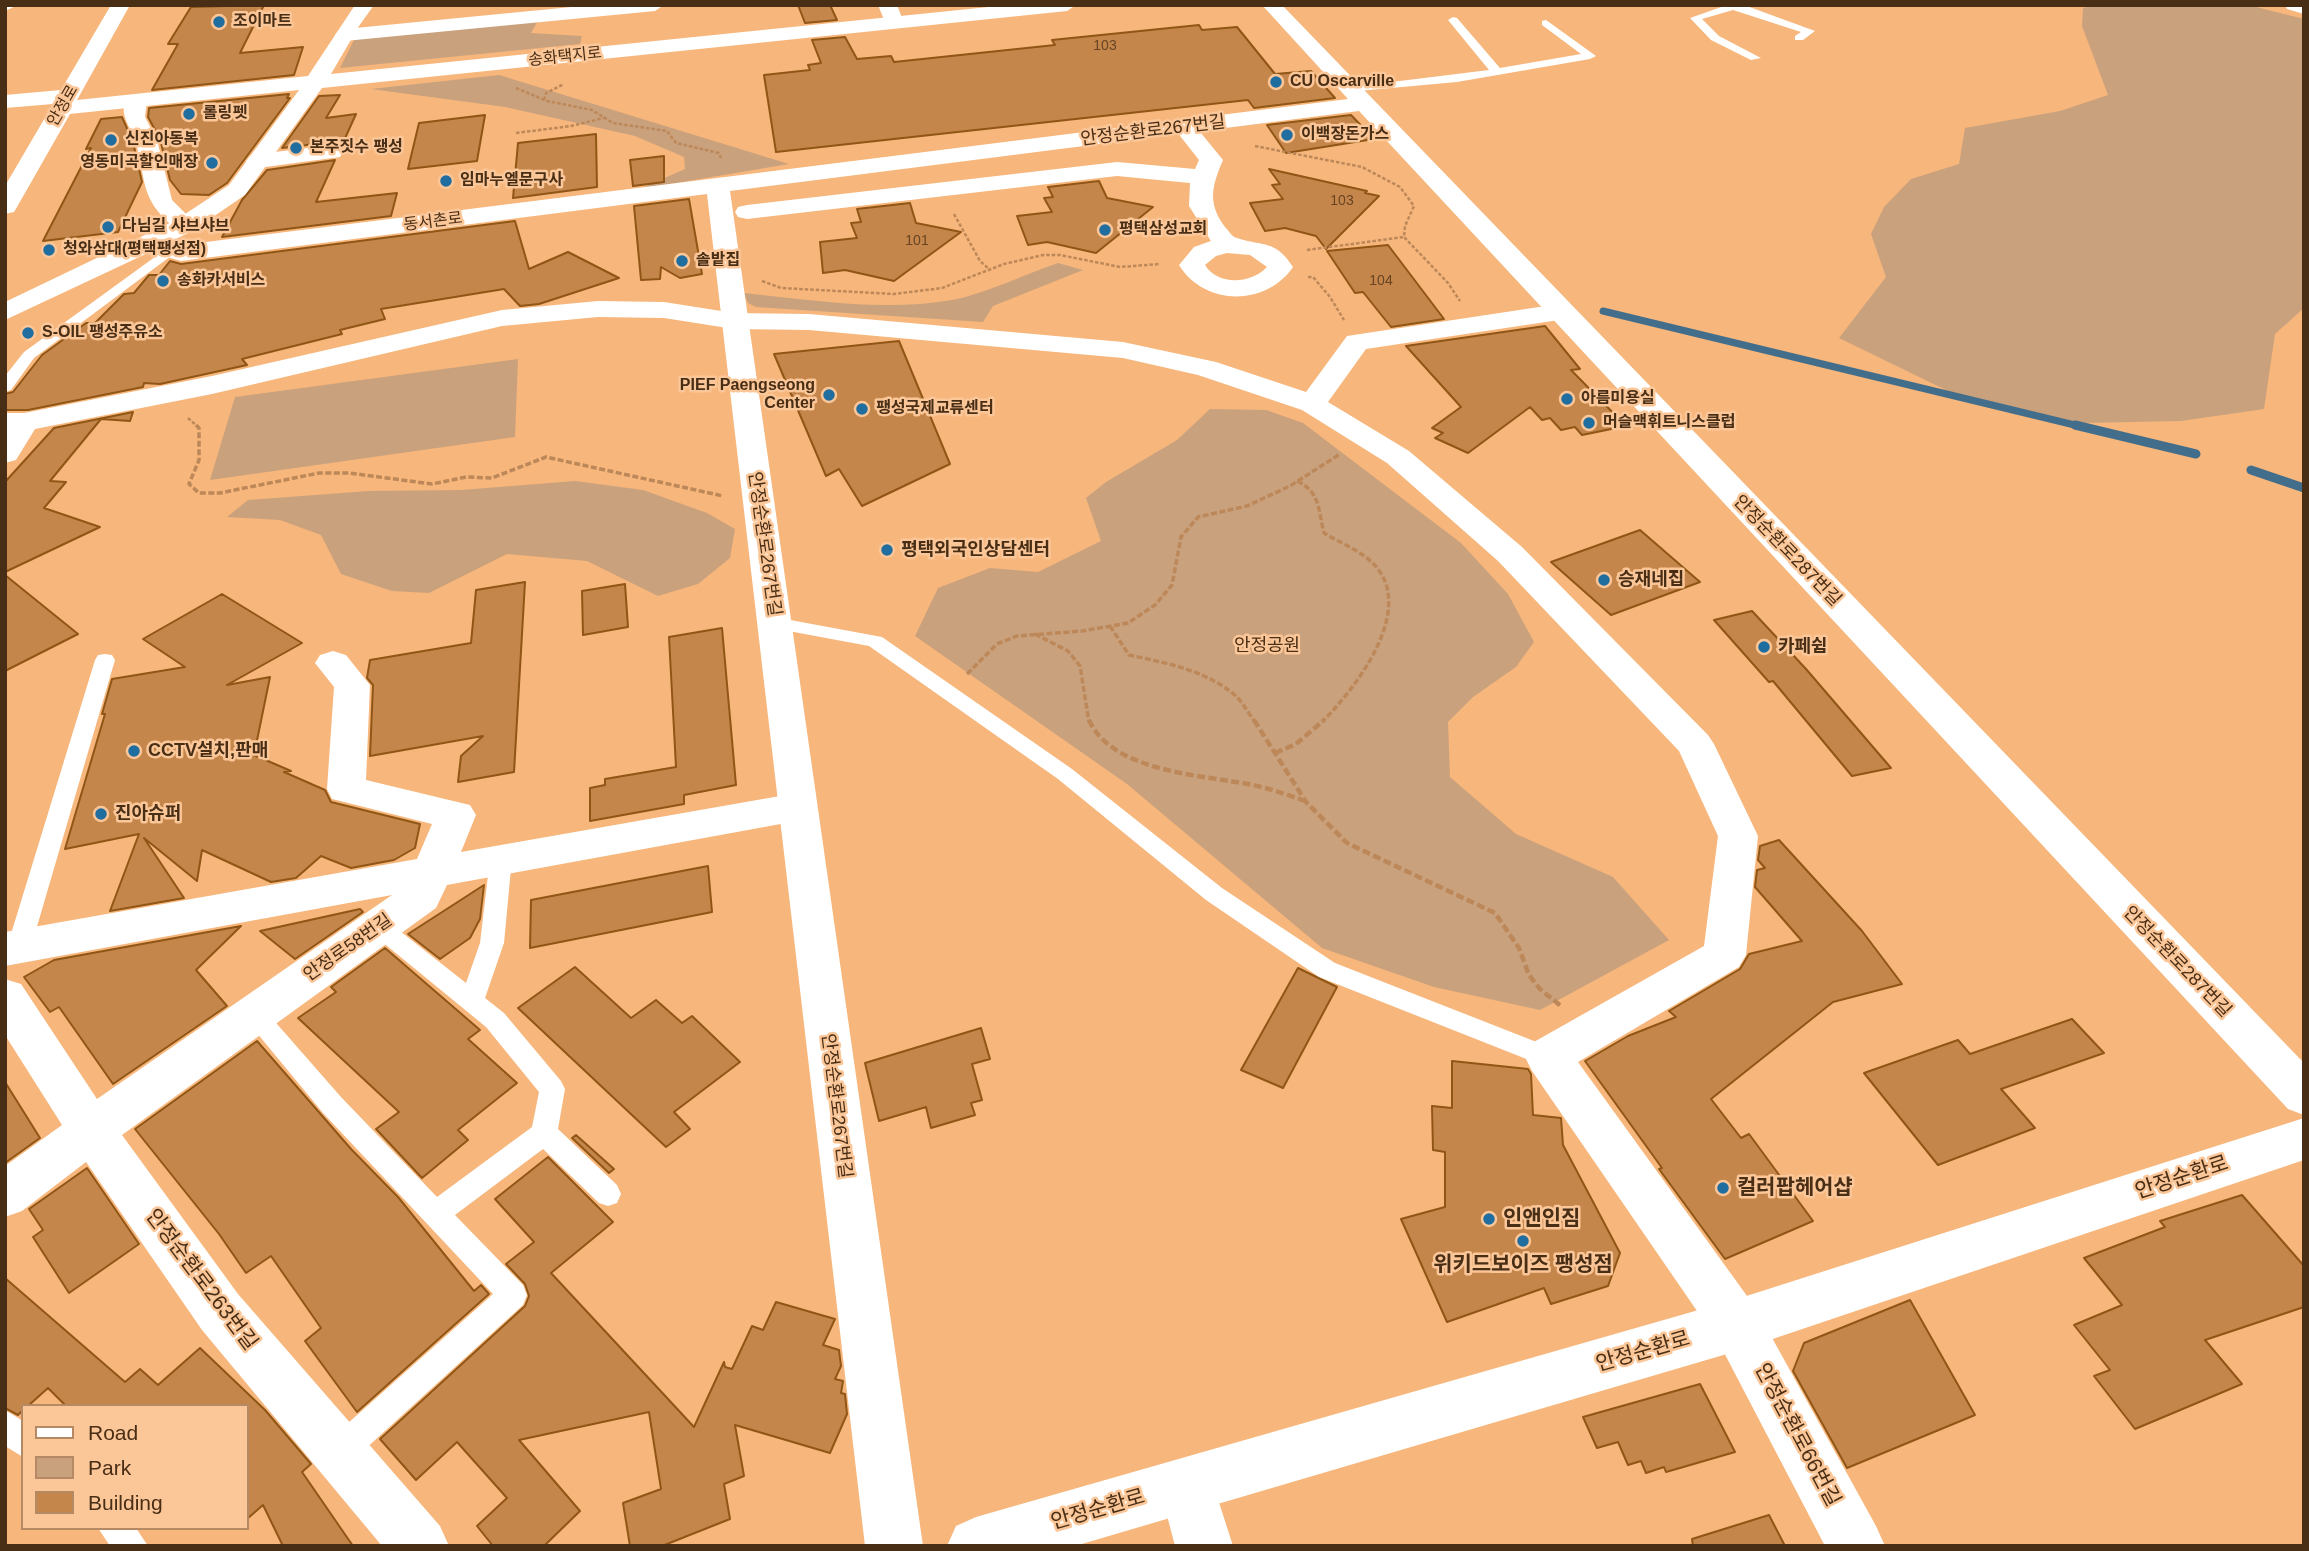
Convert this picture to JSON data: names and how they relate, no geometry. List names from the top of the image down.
{
  "streets": {
    "street": [
      "송화택지로",
      "안정로",
      "안정순환로267번길",
      "동서촌로",
      "안정순환로287번길",
      "안정로58번길",
      "안정순환로",
      "안정순환로263번길",
      "안정순환로66번길"
    ]
  },
  "crossings": [
    ["송화택지로", "안정로"],
    ["송화택지로", "동서촌로"],
    ["안정순환로267번길", "동서촌로"],
    ["안정순환로267번길", "안정순환로287번길"],
    ["안정로58번길", "안정순환로263번길"],
    ["안정순환로", "안정순환로66번길"]
  ],
  "parks": ["안정공원"],
  "places": [
    "조이마트",
    "CU Oscarville",
    "롤링펫",
    "이백장돈가스",
    "신진아동복",
    "본주짓수 팽성",
    "영동미곡할인매장",
    "임마누엘문구사",
    "다님길 샤브샤브",
    "평택삼성교회",
    "청와삼대(평택팽성점)",
    "솔밭집",
    "송화카서비스",
    "S-OIL 팽성주유소",
    "PIEF Paengseong Center",
    "아름미용실",
    "팽성국제교류센터",
    "머슬맥휘트니스클럽",
    "평택외국인상담센터",
    "승재네집",
    "카페쉼",
    "CCTV설치,판매",
    "진아슈퍼",
    "컬러팝헤어샵",
    "인앤인짐",
    "위키드보이즈 팽성점"
  ],
  "house_numbers": [
    "103",
    "103",
    "101",
    "104"
  ],
  "legend": ["Road", "Park", "Building"]
}
